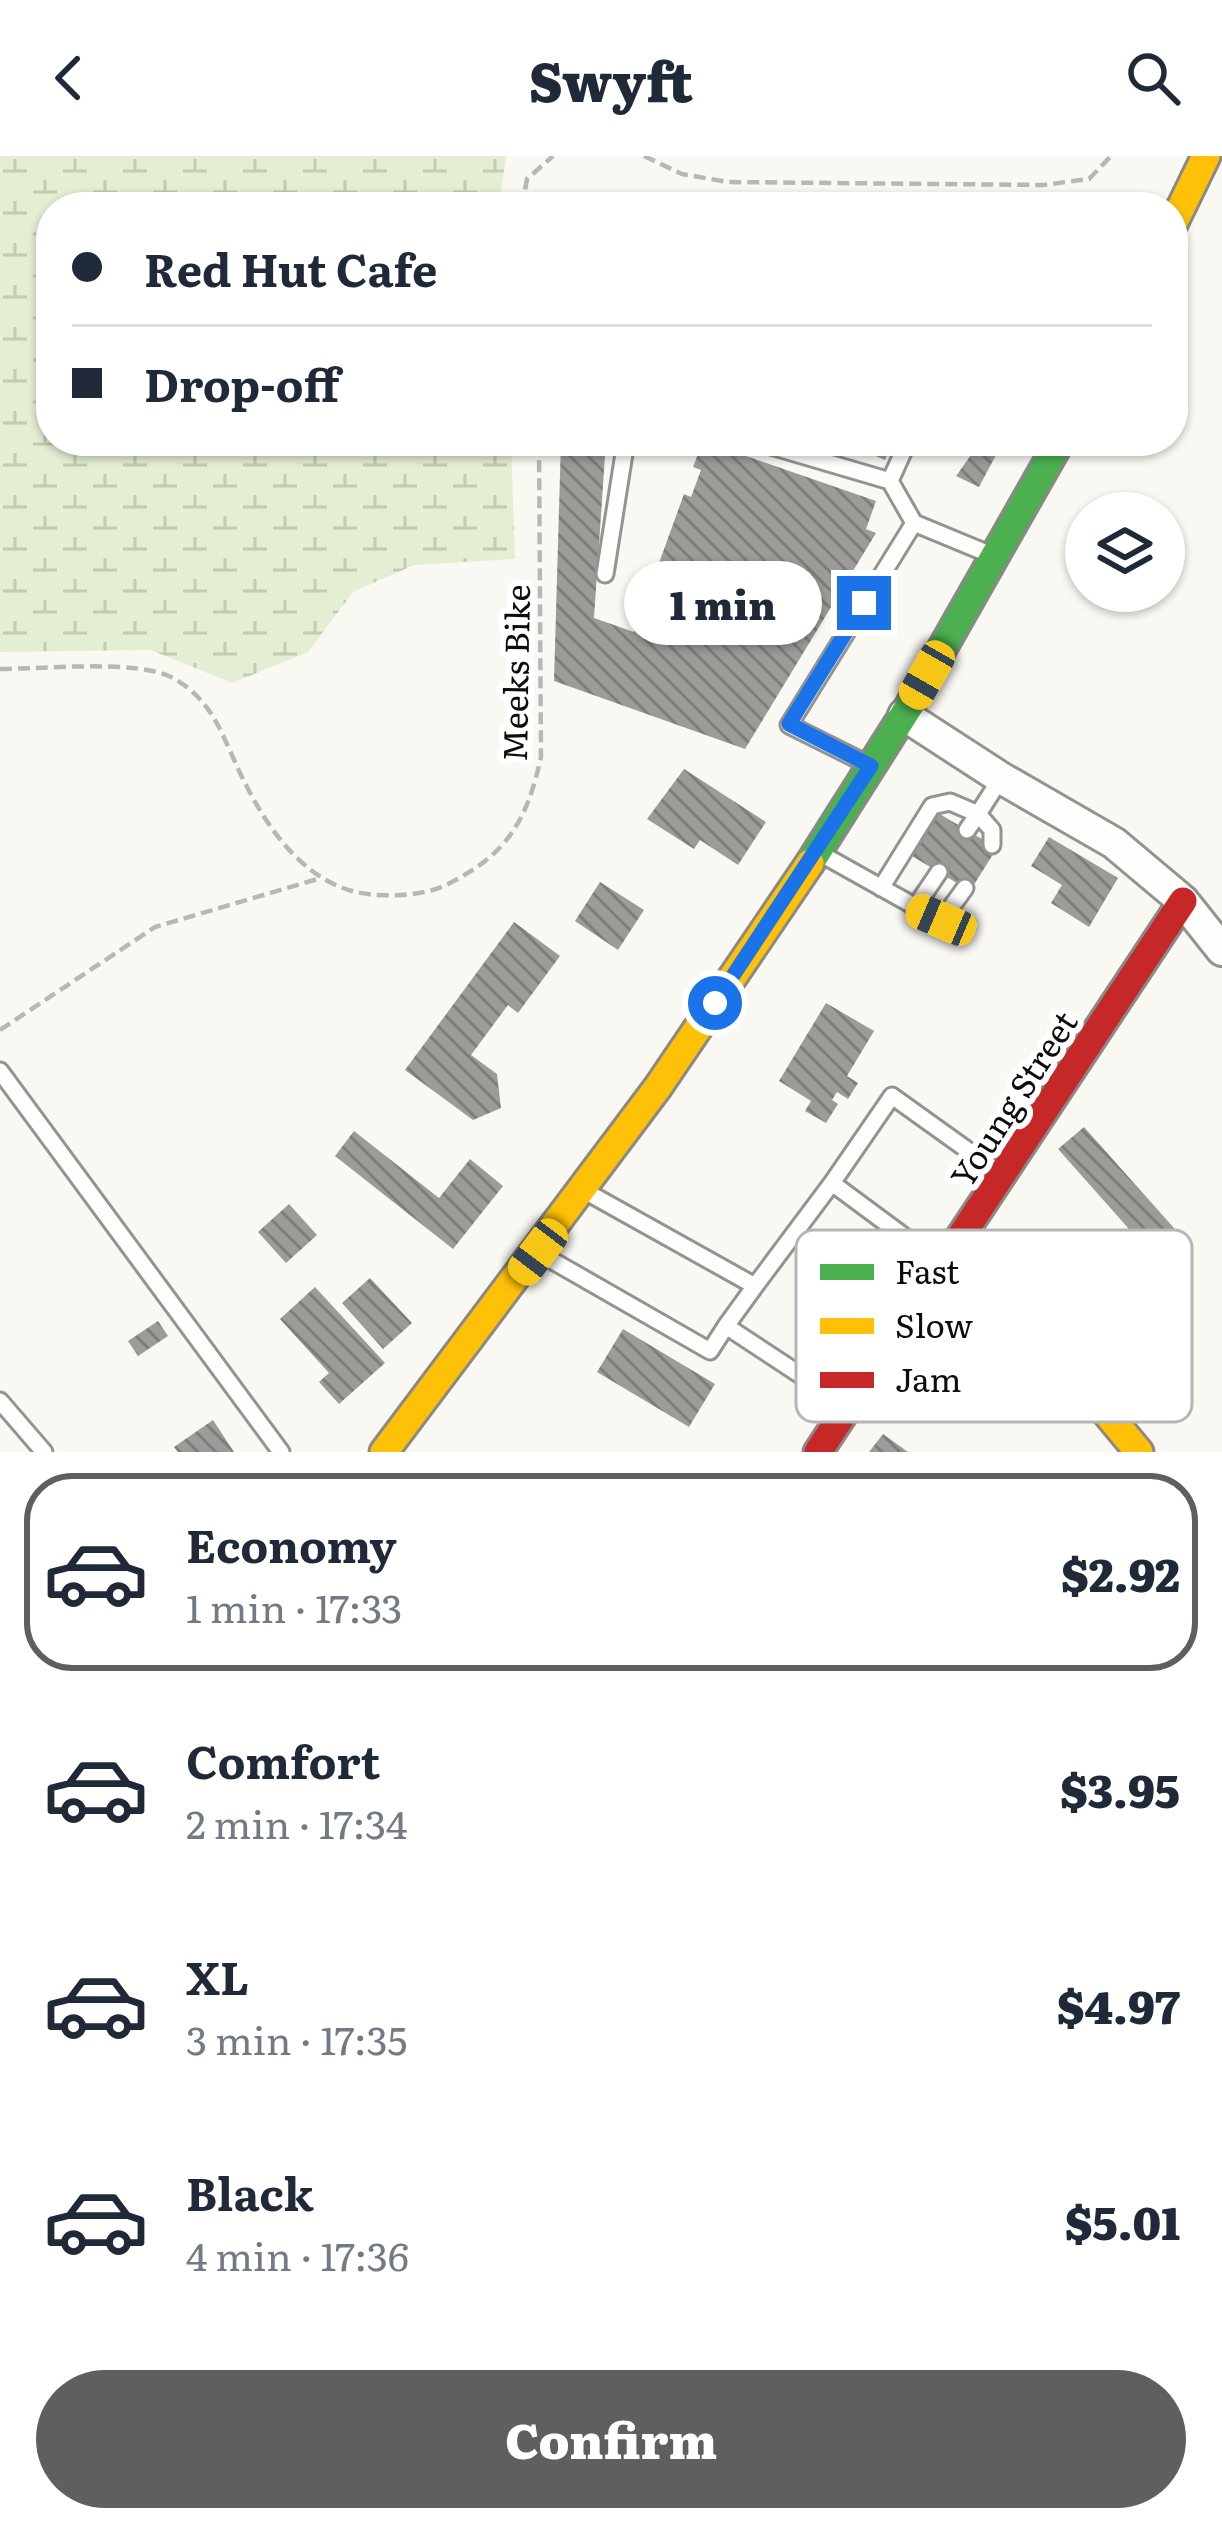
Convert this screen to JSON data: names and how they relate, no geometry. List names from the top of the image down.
{
  "streets": {
    "main road": ["Young Street"],
    "path": ["Meeks Bike"]
  },
  "legend": ["Fast", "Slow", "Jam"],
  "page": {
    "header": "Swyft",
    "banner": ["Red Hut Cafe", "Drop-off"],
    "bubble": "1 min",
    "list": [
      {
        "name": "Economy",
        "note": "1 min · 17:33",
        "value": "$2.92"
      },
      {
        "name": "Comfort",
        "note": "2 min · 17:34",
        "value": "$3.95"
      },
      {
        "name": "XL",
        "note": "3 min · 17:35",
        "value": "$4.97"
      },
      {
        "name": "Black",
        "note": "4 min · 17:36",
        "value": "$5.01"
      }
    ],
    "buttons": "Confirm"
  }
}
